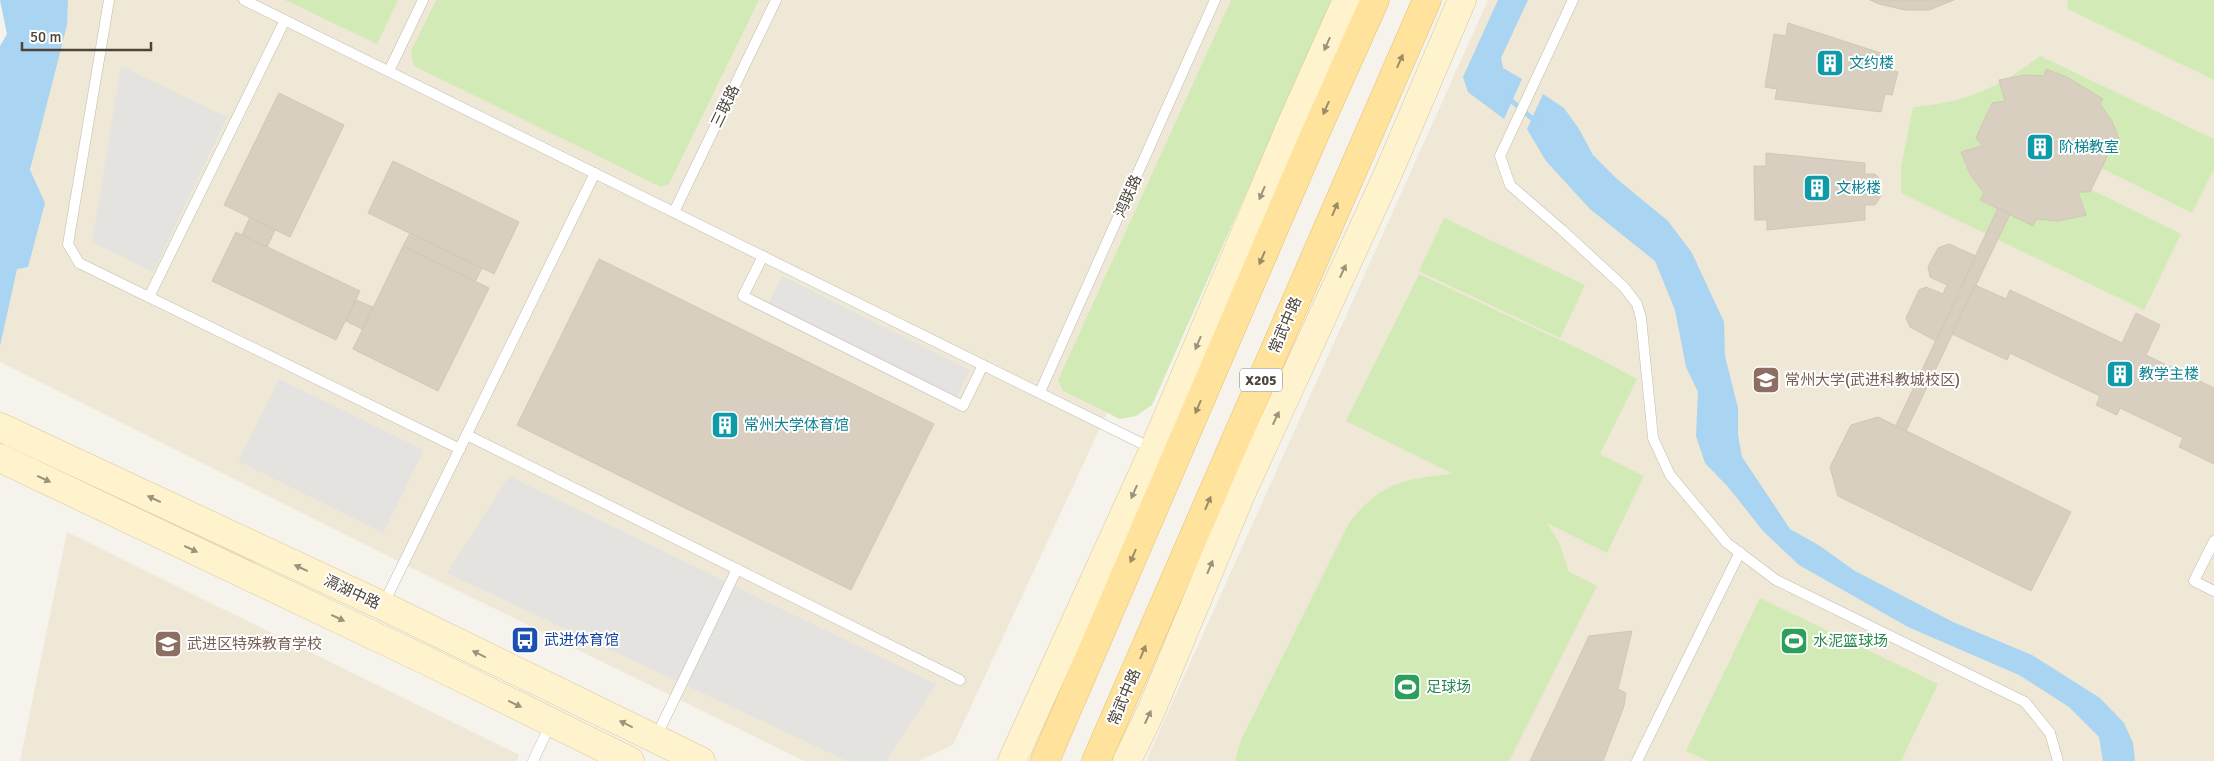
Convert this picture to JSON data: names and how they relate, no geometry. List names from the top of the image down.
{
  "streets": {
    "main road": ["常武中路", "X205"],
    "street": ["滆湖中路"],
    "lane": ["三联路", "鸿联路"]
  },
  "places": {
    "building": [
      "文约楼",
      "阶梯教室",
      "文彬楼",
      "教学主楼",
      "常州大学体育馆"
    ],
    "school or university": ["常州大学(武进科教城校区)", "武进区特殊教育学校"],
    "bus stop": ["武进体育馆"],
    "sports": ["水泥篮球场", "足球场"]
  },
  "scale_bar": "50 m"
}
